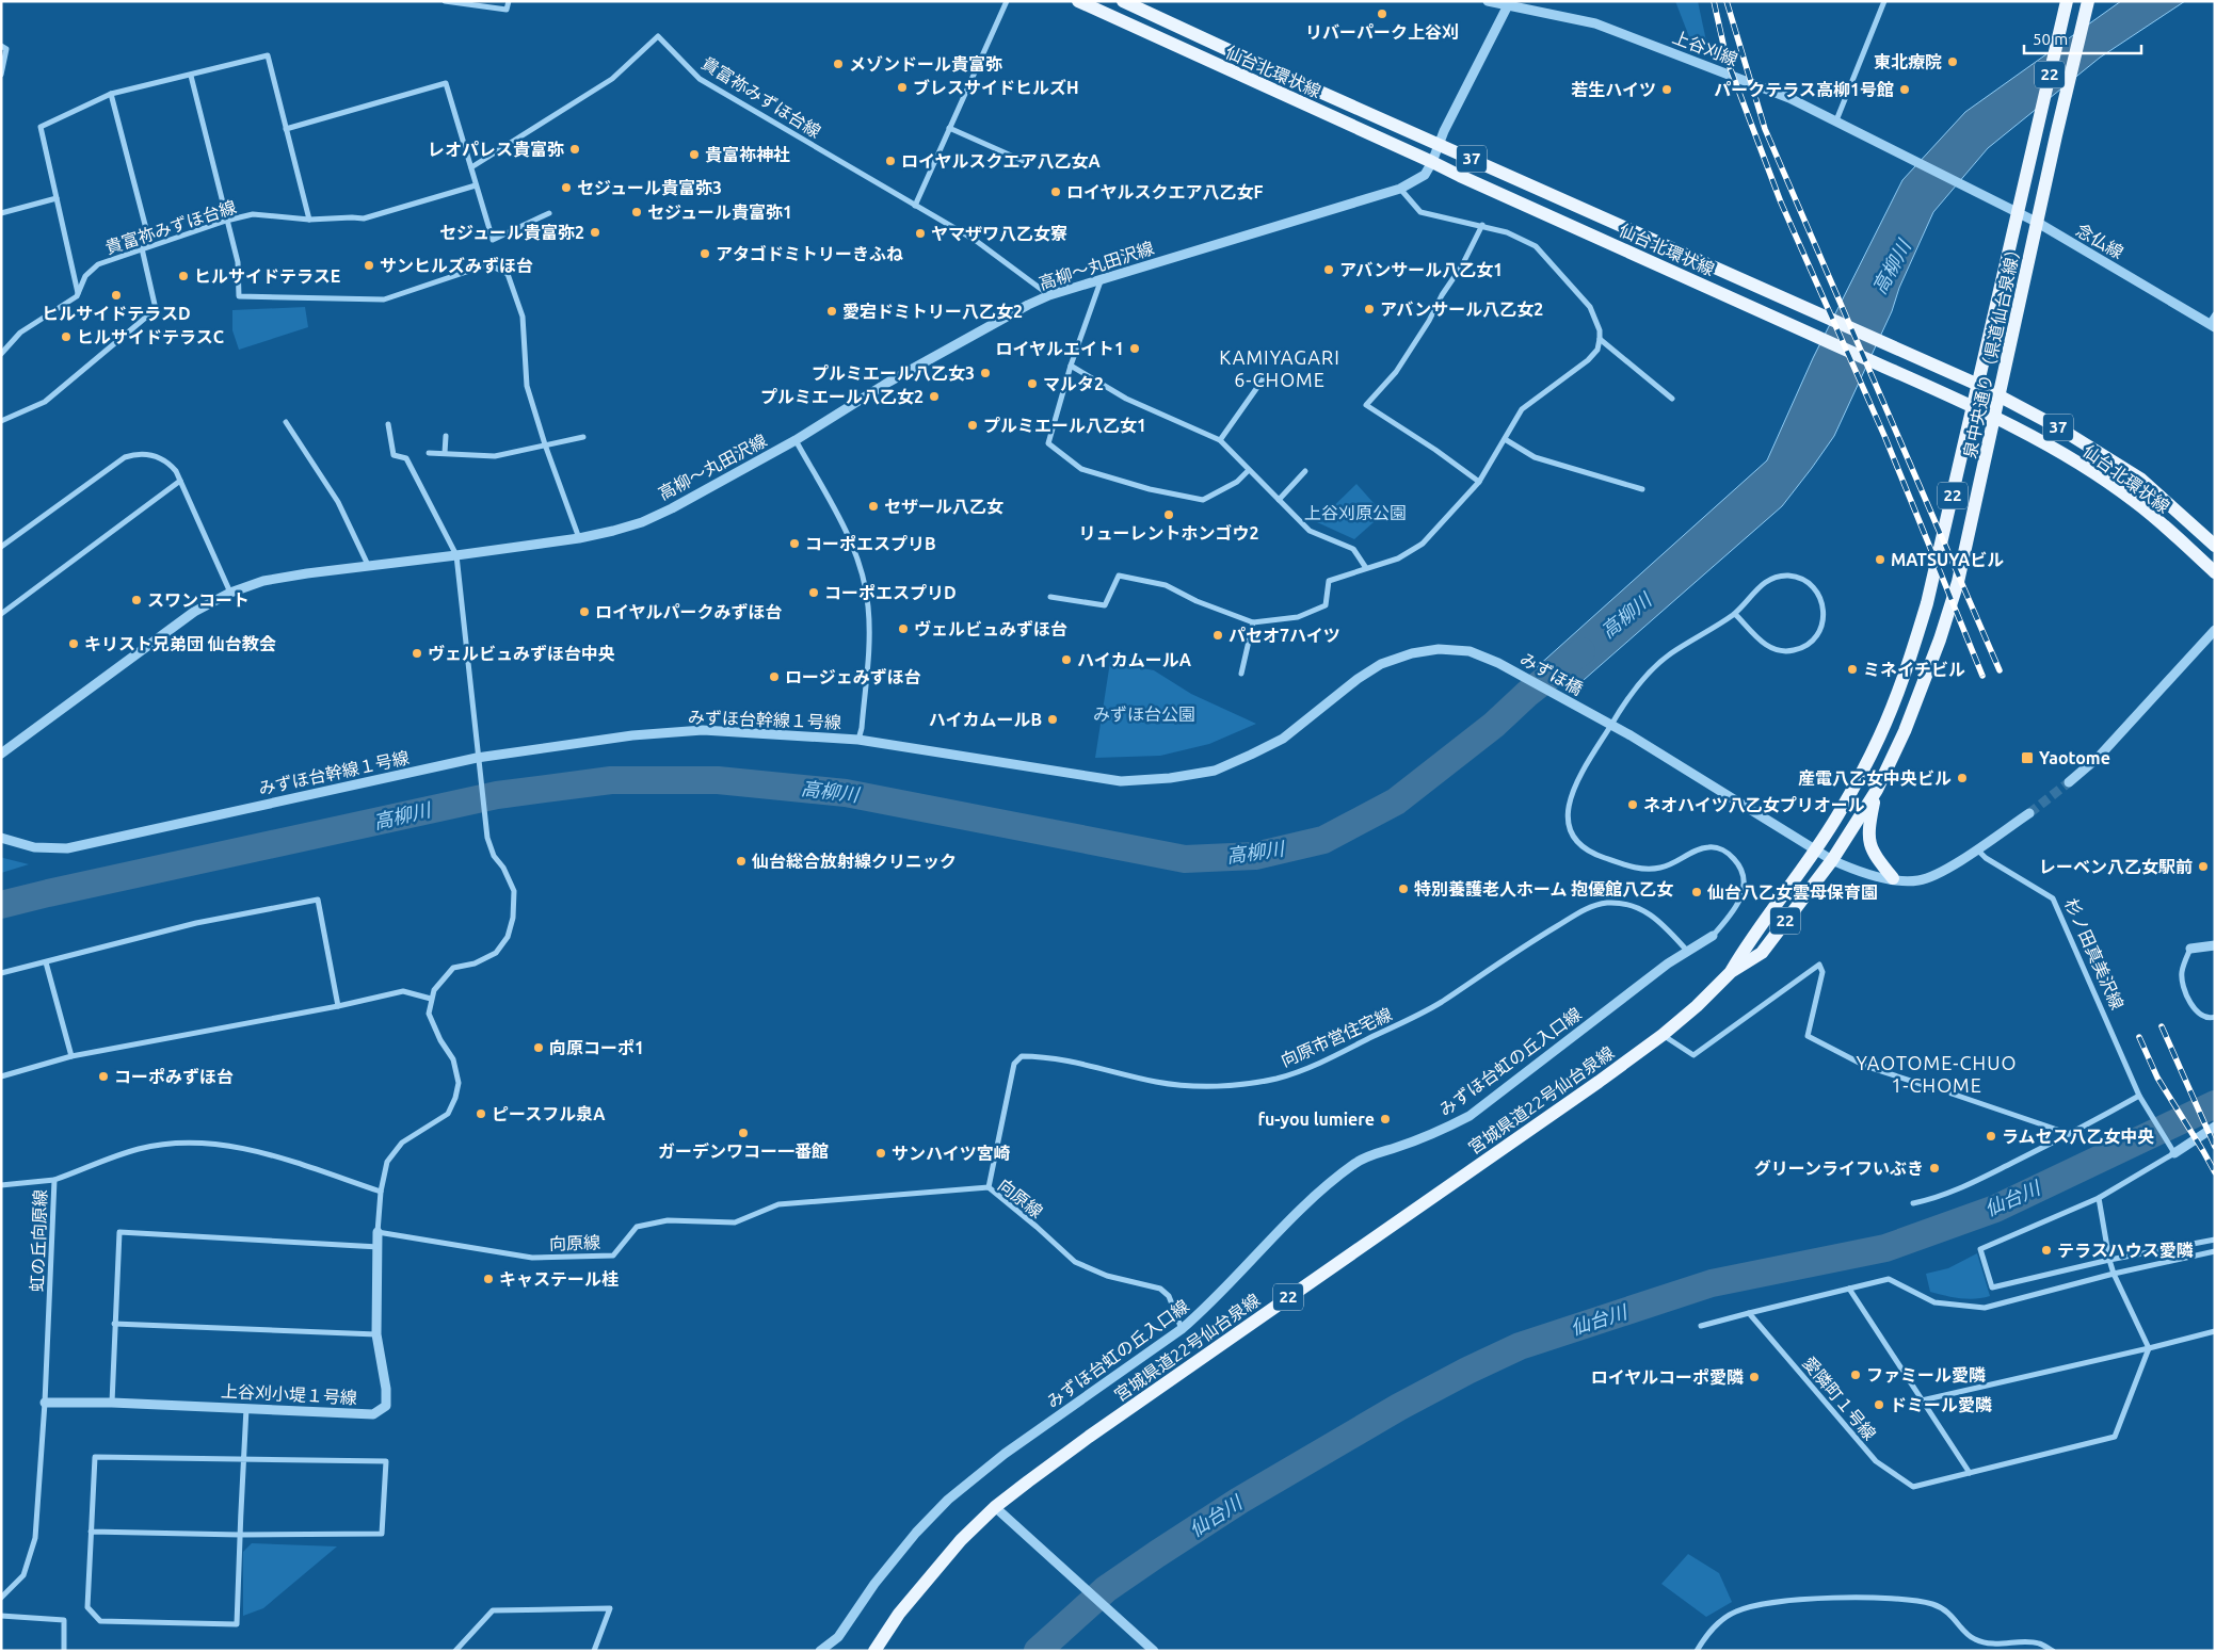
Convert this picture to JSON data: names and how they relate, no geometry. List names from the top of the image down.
{
  "streets": {
    "main road": [
      "仙台北環状線",
      "22",
      "37",
      "泉中央通り（県道仙台泉線）",
      "宮城県道22号仙台泉線"
    ],
    "street": [
      "上谷刈線",
      "貴富祢みずほ台線",
      "念仏線",
      "高柳～丸田沢線",
      "みずほ橋",
      "みずほ台幹線１号線",
      "杉ノ田真美沢線",
      "向原市営住宅線",
      "みずほ台虹の丘入口線",
      "向原線",
      "虹の丘向原線",
      "上谷刈小堤１号線",
      "愛隣町１号線"
    ]
  },
  "crossings": [
    ["上谷刈線", "念仏線"],
    ["仙台北環状線", "高柳～丸田沢線"],
    ["仙台北環状線", "泉中央通り（県道仙台泉線）"],
    ["貴富祢みずほ台線", "高柳～丸田沢線"],
    ["念仏線", "泉中央通り（県道仙台泉線）"],
    ["泉中央通り（県道仙台泉線）", "宮城県道22号仙台泉線"],
    ["みずほ橋", "みずほ台幹線１号線"],
    ["みずほ橋", "みずほ台虹の丘入口線"],
    ["向原市営住宅線", "みずほ台虹の丘入口線"],
    ["向原市営住宅線", "向原線"],
    ["みずほ台虹の丘入口線", "向原線"],
    ["向原線", "上谷刈小堤１号線"],
    ["虹の丘向原線", "上谷刈小堤１号線"]
  ],
  "districts": ["KAMIYAGARI 6-CHOME", "YAOTOME-CHUO 1-CHOME"],
  "water": ["高柳川", "仙台川"],
  "parks": ["上谷刈原公園", "みずほ台公園"],
  "places": {
    "other": [
      "リバーパーク上谷刈",
      "東北療院",
      "メゾンドール貴富弥",
      "ブレスサイドヒルズH",
      "若生ハイツ",
      "パークテラス高柳1号館",
      "レオパレス貴富弥",
      "貴富祢神社",
      "ロイヤルスクエア八乙女A",
      "セジュール貴富弥3",
      "ロイヤルスクエア八乙女F",
      "セジュール貴富弥1",
      "セジュール貴富弥2",
      "ヤマザワ八乙女寮",
      "アタゴドミトリーきふね",
      "サンヒルズみずほ台",
      "アバンサール八乙女1",
      "ヒルサイドテラスE",
      "ヒルサイドテラスD",
      "アバンサール八乙女2",
      "愛宕ドミトリー八乙女2",
      "ヒルサイドテラスC",
      "ロイヤルエイト1",
      "プルミエール八乙女3",
      "マルタ2",
      "プルミエール八乙女2",
      "プルミエール八乙女1",
      "セザール八乙女",
      "リューレントホンゴウ2",
      "コーポエスプリB",
      "MATSUYAビル",
      "コーポエスプリD",
      "スワンコート",
      "ロイヤルパークみずほ台",
      "ヴェルビュみずほ台",
      "パセオ7ハイツ",
      "キリスト兄弟団 仙台教会",
      "ヴェルビュみずほ台中央",
      "ハイカムールA",
      "ミネイチビル",
      "ロージェみずほ台",
      "ハイカムールB",
      "産電八乙女中央ビル",
      "ネオハイツ八乙女プリオール",
      "仙台総合放射線クリニック",
      "レーベン八乙女駅前",
      "特別養護老人ホーム 抱優館八乙女",
      "仙台八乙女雲母保育園",
      "向原コーポ1",
      "コーポみずほ台",
      "ピースフル泉A",
      "fu-you lumiere",
      "ガーデンワコー一番館",
      "ラムセス八乙女中央",
      "サンハイツ宮崎",
      "グリーンライフいぶき",
      "テラスハウス愛隣",
      "キャステール桂",
      "ファミール愛隣",
      "ロイヤルコーポ愛隣",
      "ドミール愛隣"
    ],
    "transit": ["Yaotome"]
  },
  "scale_bar": "50 m"
}
